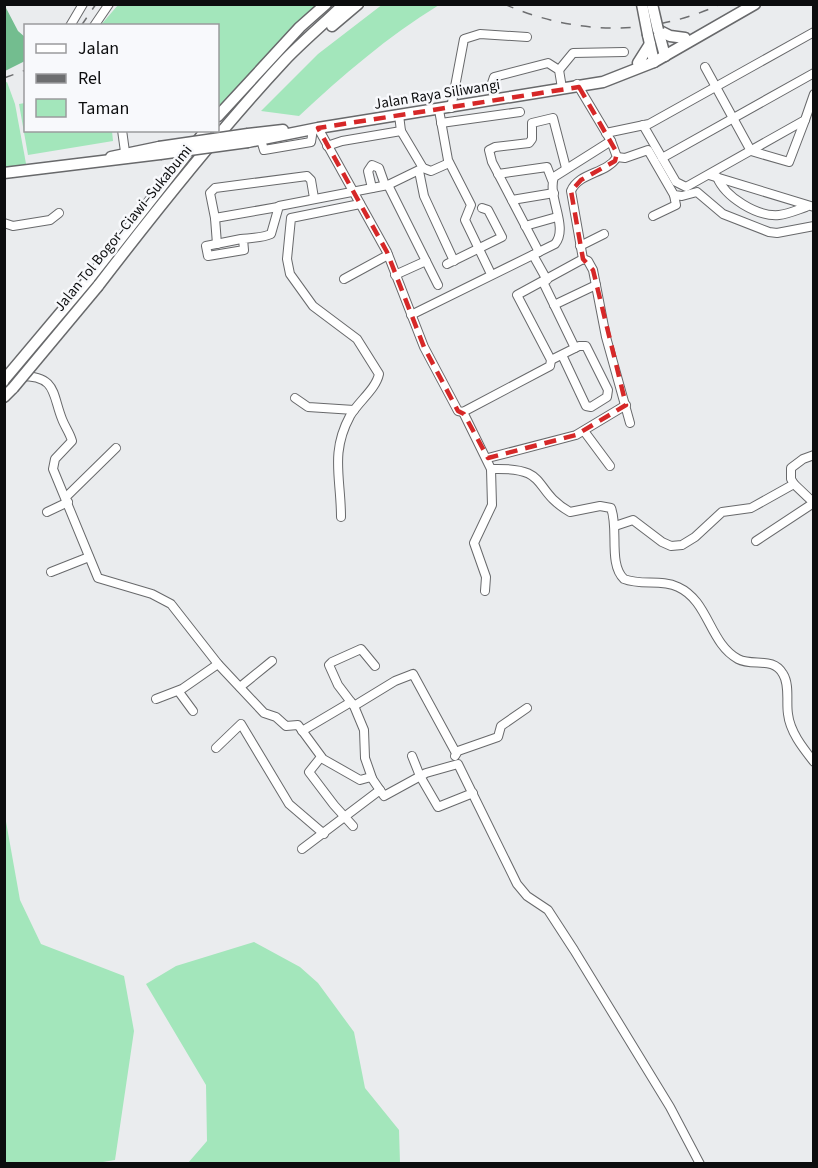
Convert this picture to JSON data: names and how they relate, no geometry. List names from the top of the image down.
{
  "streets": {
    "highway": ["Jalan Raya Siliwangi", "Jalan Tol Bogor–Ciawi–Sukabumi"]
  },
  "legend": ["Jalan", "Rel", "Taman"]
}
